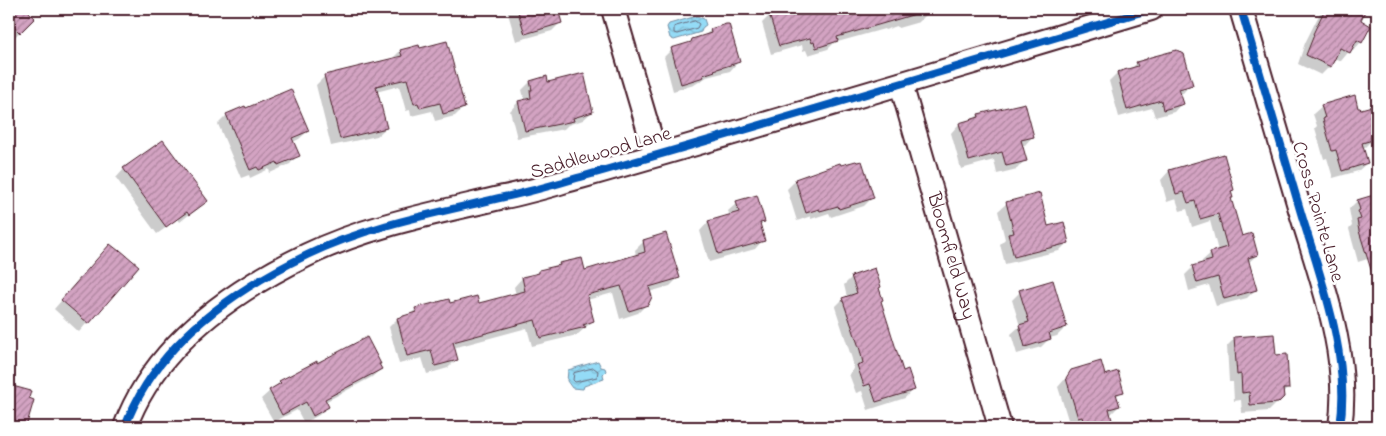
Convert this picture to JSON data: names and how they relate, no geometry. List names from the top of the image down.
{
  "streets": {
    "street": ["Saddlewood Lane", "Cross Pointe Lane", "Bloomfield Way"]
  },
  "crossings": [
    ["Saddlewood Lane", "Bloomfield Way"]
  ]
}
